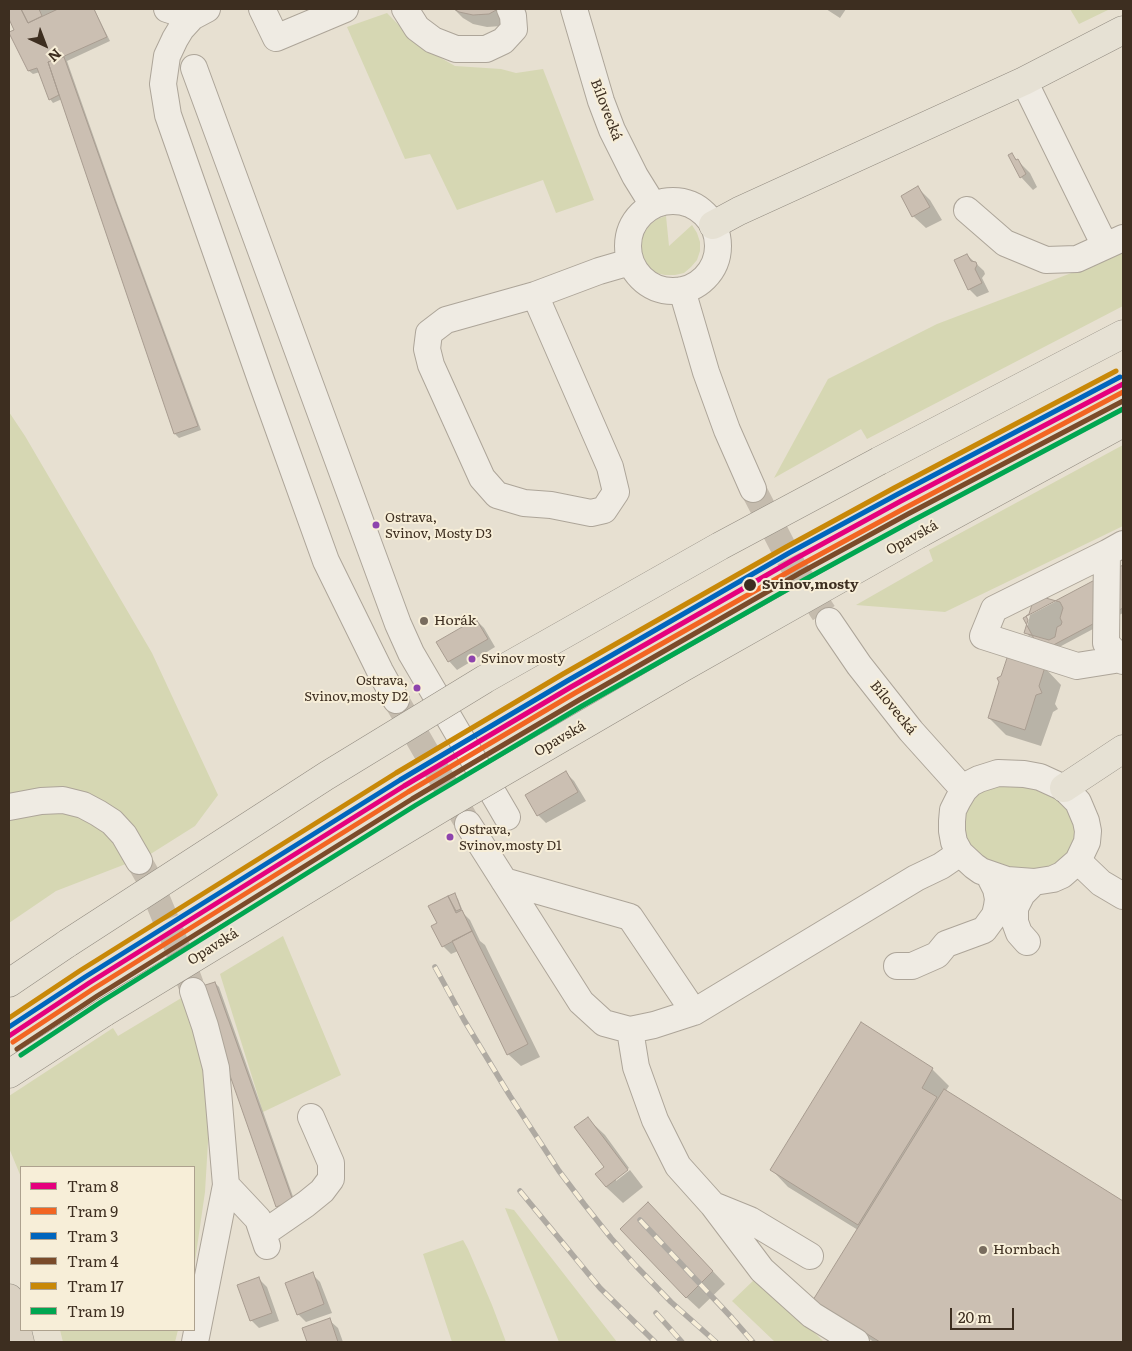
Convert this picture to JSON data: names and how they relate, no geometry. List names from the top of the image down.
{
  "streets": {
    "main road": ["Opavská"],
    "street": ["Bílovecká"]
  },
  "places": [
    "Ostrava, Svinov, Mosty D3",
    "Svinov,mosty",
    "Horák",
    "Svinov mosty",
    "Ostrava, Svinov,mosty D2",
    "Ostrava, Svinov,mosty D1",
    "Hornbach"
  ],
  "lines": [
    "tram line 17",
    "tram line 3",
    "tram line 8",
    "tram line 9",
    "tram line 4",
    "tram line 19"
  ],
  "legend": [
    "Tram 8",
    "Tram 9",
    "Tram 3",
    "Tram 4",
    "Tram 17",
    "Tram 19"
  ],
  "scale_bar": "20 m",
  "north": "bottom right"
}
